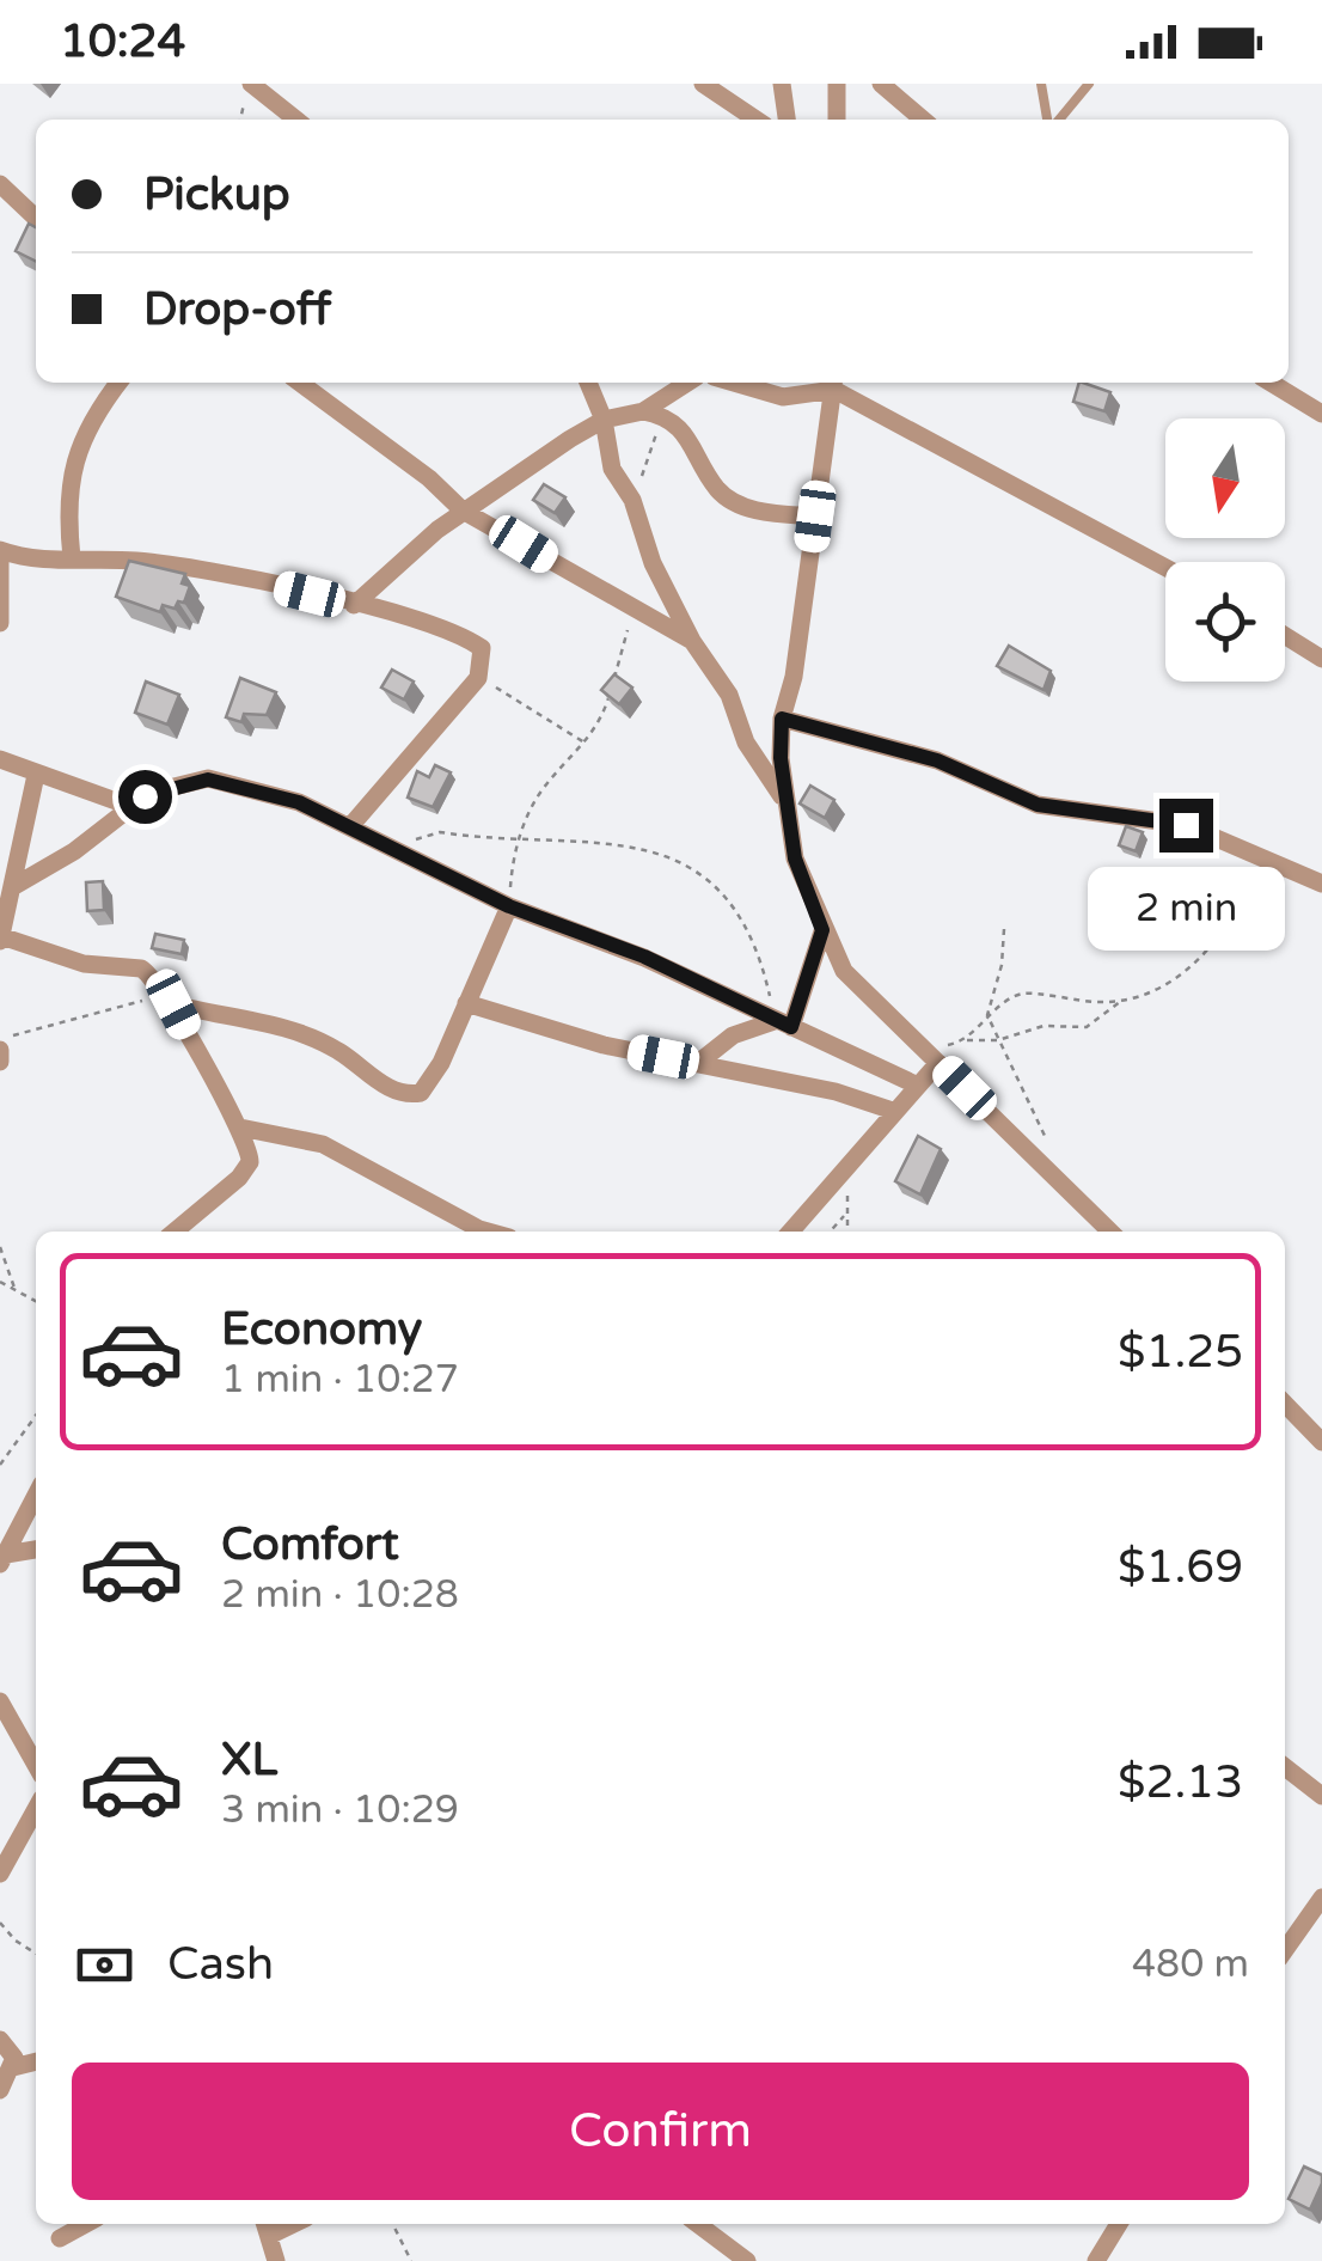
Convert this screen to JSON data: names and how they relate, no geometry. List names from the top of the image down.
{
  "north": "bottom",
  "page": {
    "status": "10:24",
    "banner": ["Pickup", "Drop-off"],
    "bubble": "2 min",
    "list": [
      {
        "name": "Economy",
        "note": "1 min · 10:27",
        "value": "$1.25"
      },
      {
        "name": "Comfort",
        "note": "2 min · 10:28",
        "value": "$1.69"
      },
      {
        "name": "XL",
        "note": "3 min · 10:29",
        "value": "$2.13"
      }
    ],
    "pay": ["Cash", "480 m"],
    "buttons": "Confirm"
  }
}
